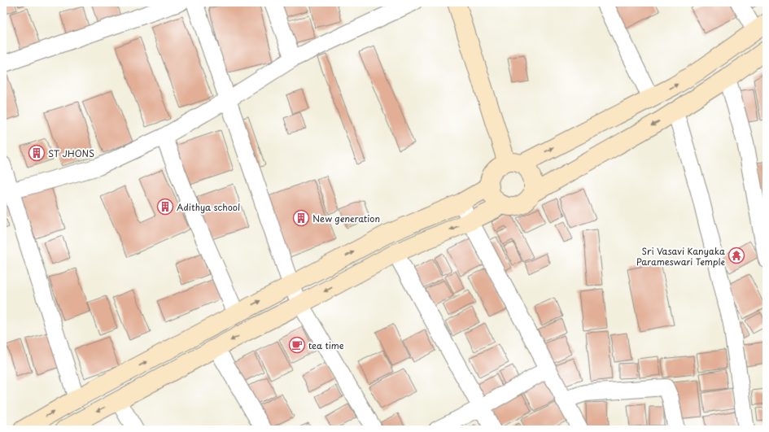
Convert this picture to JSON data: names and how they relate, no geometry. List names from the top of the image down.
{
  "places": {
    "building": ["ST JHONS", "Adithya school", "New generation"],
    "temple": ["Sri Vasavi Kanyaka Parameswari Temple"],
    "cafe": ["tea time"]
  }
}
